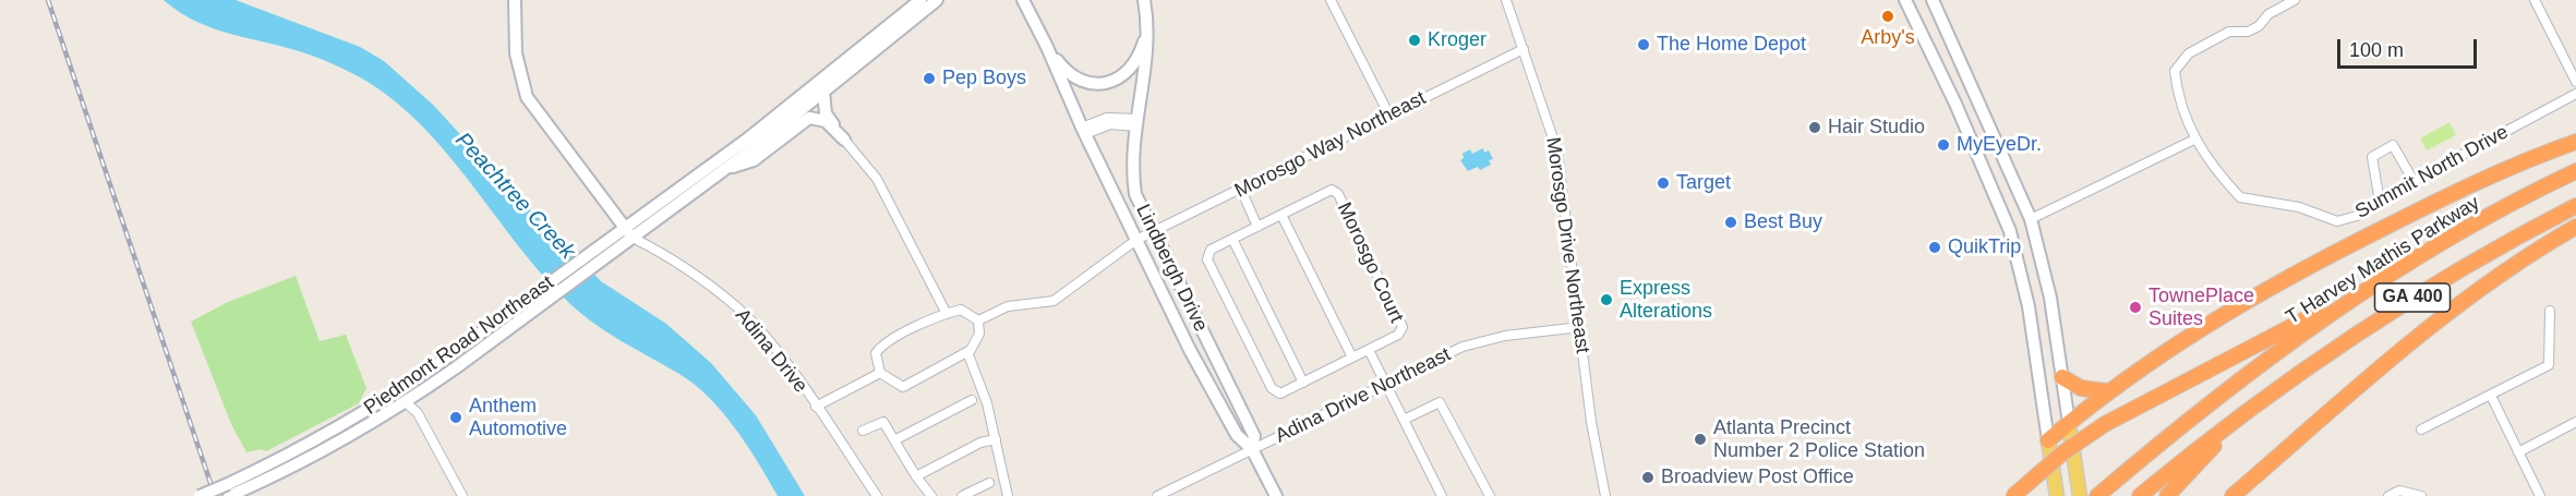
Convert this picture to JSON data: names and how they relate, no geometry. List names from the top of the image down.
{
  "streets": {
    "highway": ["T Harvey Mathis Parkway", "GA 400"],
    "main road": ["Lindbergh Drive", "Piedmont Road Northeast"],
    "street": [
      "Morosgo Way Northeast",
      "Summit North Drive",
      "Morosgo Drive Northeast",
      "Morosgo Court",
      "Adina Drive",
      "Adina Drive Northeast"
    ]
  },
  "crossings": [
    ["Morosgo Way Northeast", "Morosgo Drive Northeast"],
    ["Morosgo Way Northeast", "Lindbergh Drive"],
    ["Morosgo Drive Northeast", "Adina Drive Northeast"],
    ["Lindbergh Drive", "Adina Drive Northeast"],
    ["Piedmont Road Northeast", "Adina Drive"]
  ],
  "water": ["Peachtree Creek"],
  "places": [
    "Arby's",
    "Kroger",
    "The Home Depot",
    "Pep Boys",
    "Hair Studio",
    "MyEyeDr.",
    "Target",
    "Best Buy",
    "QuikTrip",
    "Express Alterations",
    "TownePlace Suites",
    "Anthem Automotive",
    "Atlanta Precinct Number 2 Police Station",
    "Broadview Post Office"
  ],
  "scale_bar": "100 m"
}
